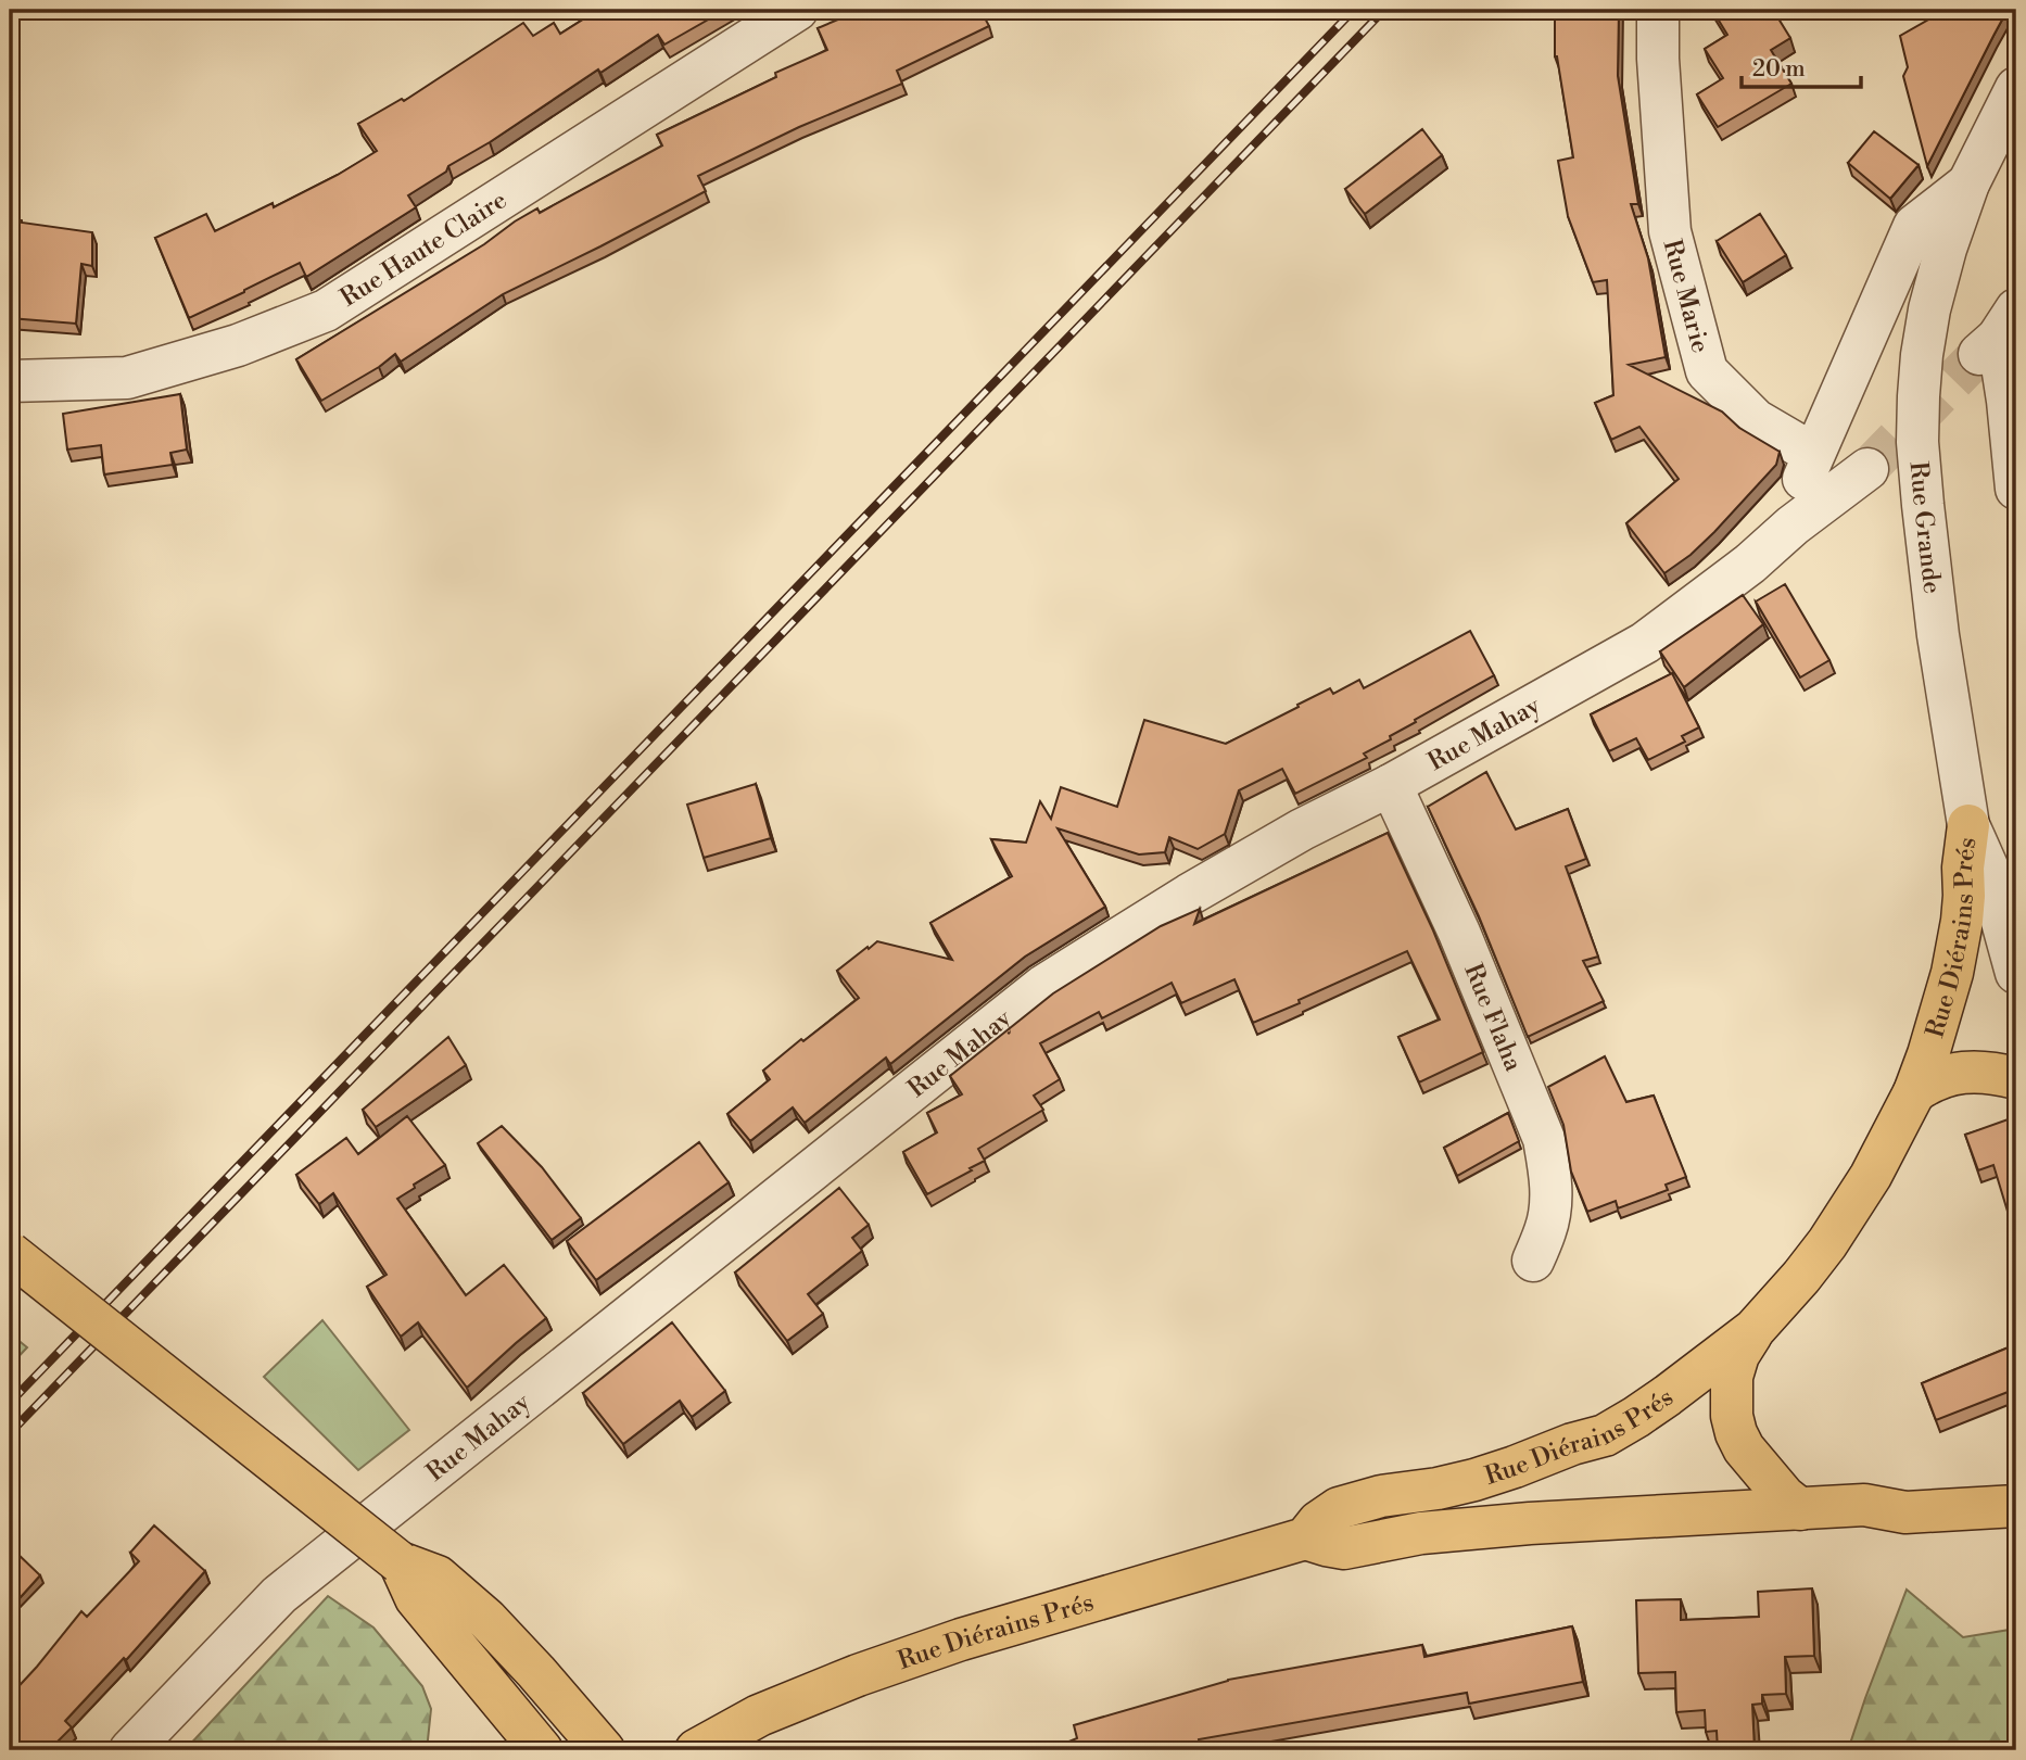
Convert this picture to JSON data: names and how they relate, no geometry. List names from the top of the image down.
{
  "streets": {
    "main road": ["Rue Diérains Prés"],
    "street": [
      "Rue Haute Claire",
      "Rue Marie",
      "Rue Grande",
      "Rue Mahay",
      "Rue Flaha"
    ]
  },
  "crossings": [
    ["Rue Grande", "Rue Diérains Prés"],
    ["Rue Mahay", "Rue Flaha"]
  ],
  "scale_bar": "20 m"
}
